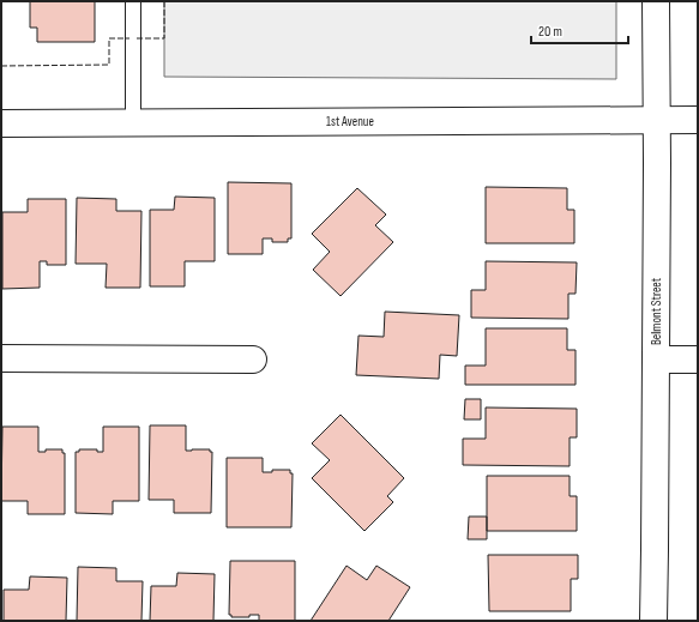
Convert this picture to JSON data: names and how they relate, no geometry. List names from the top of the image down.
{
  "streets": {
    "street": ["1st Avenue", "Belmont Street"]
  },
  "crossings": [
    ["1st Avenue", "Belmont Street"]
  ],
  "scale_bar": "20 m"
}
